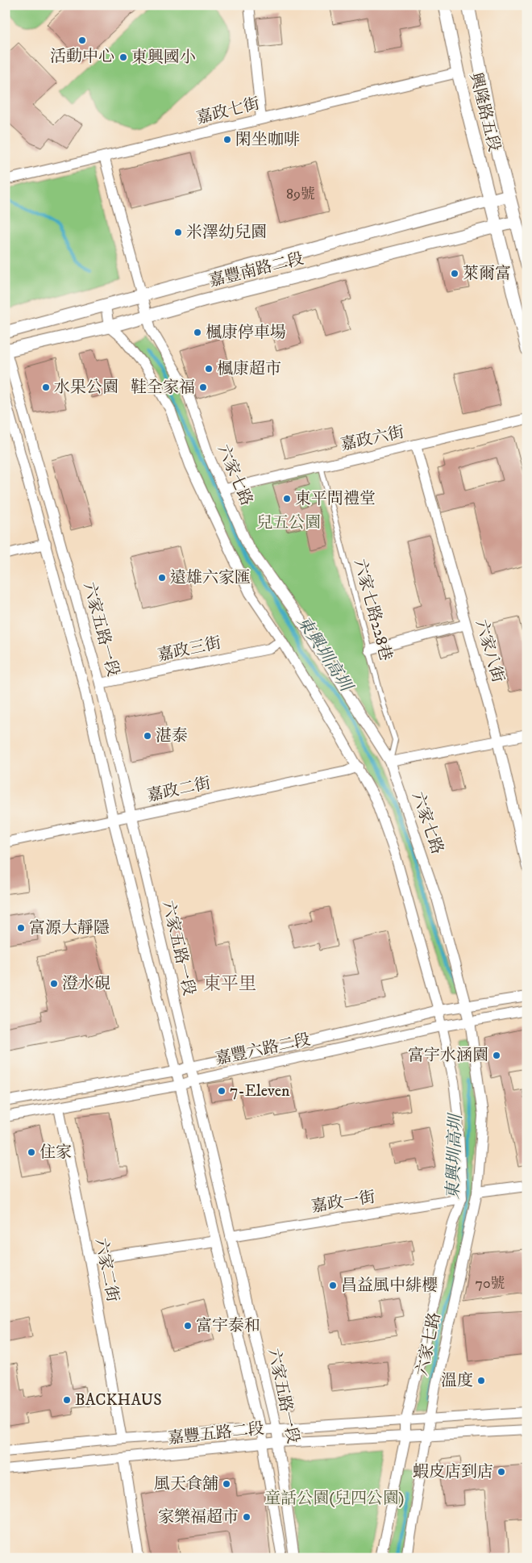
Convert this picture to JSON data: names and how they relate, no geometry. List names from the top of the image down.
{
  "streets": {
    "street": [
      "嘉政七街",
      "興隆路五段",
      "嘉豐南路二段",
      "嘉政六街",
      "六家七路",
      "六家五路一段",
      "嘉政三街",
      "六家八街",
      "嘉政二街",
      "嘉豐六路二段",
      "嘉政一街",
      "六家二街",
      "嘉豐五路二段"
    ],
    "lane": ["六家七路228巷"]
  },
  "crossings": [
    ["嘉政七街", "興隆路五段"],
    ["嘉政七街", "六家七路"],
    ["興隆路五段", "嘉豐南路二段"],
    ["嘉豐南路二段", "六家七路"],
    ["嘉豐南路二段", "六家五路一段"],
    ["嘉政六街", "六家七路"],
    ["嘉政六街", "六家七路228巷"],
    ["嘉政六街", "六家八街"],
    ["六家七路", "六家七路228巷"],
    ["六家七路", "嘉政三街"],
    ["六家七路", "嘉政二街"],
    ["六家七路", "嘉豐六路二段"],
    ["六家七路", "嘉政一街"],
    ["六家七路", "嘉豐五路二段"],
    ["六家五路一段", "嘉政三街"],
    ["六家五路一段", "嘉政二街"],
    ["六家五路一段", "嘉豐六路二段"],
    ["六家五路一段", "嘉政一街"],
    ["六家五路一段", "嘉豐五路二段"],
    ["嘉豐六路二段", "六家二街"],
    ["六家二街", "嘉豐五路二段"]
  ],
  "districts": ["東平里"],
  "water": ["東興圳高圳"],
  "parks": ["兒五公園", "童話公園(兒四公園)"],
  "places": [
    "活動中心",
    "東興國小",
    "閑坐咖啡",
    "米澤幼兒園",
    "萊爾富",
    "楓康停車場",
    "楓康超市",
    "水果公園",
    "鞋全家福",
    "東平問禮堂",
    "遠雄六家匯",
    "湛泰",
    "富源大靜隱",
    "澄水硯",
    "富宇水涵園",
    "7-Eleven",
    "住家",
    "昌益風中緋櫻",
    "富宇泰和",
    "溫度",
    "BACKHAUS",
    "蝦皮店到店",
    "風天食舖",
    "家樂福超市"
  ],
  "house_numbers": ["89號", "70號"]
}
